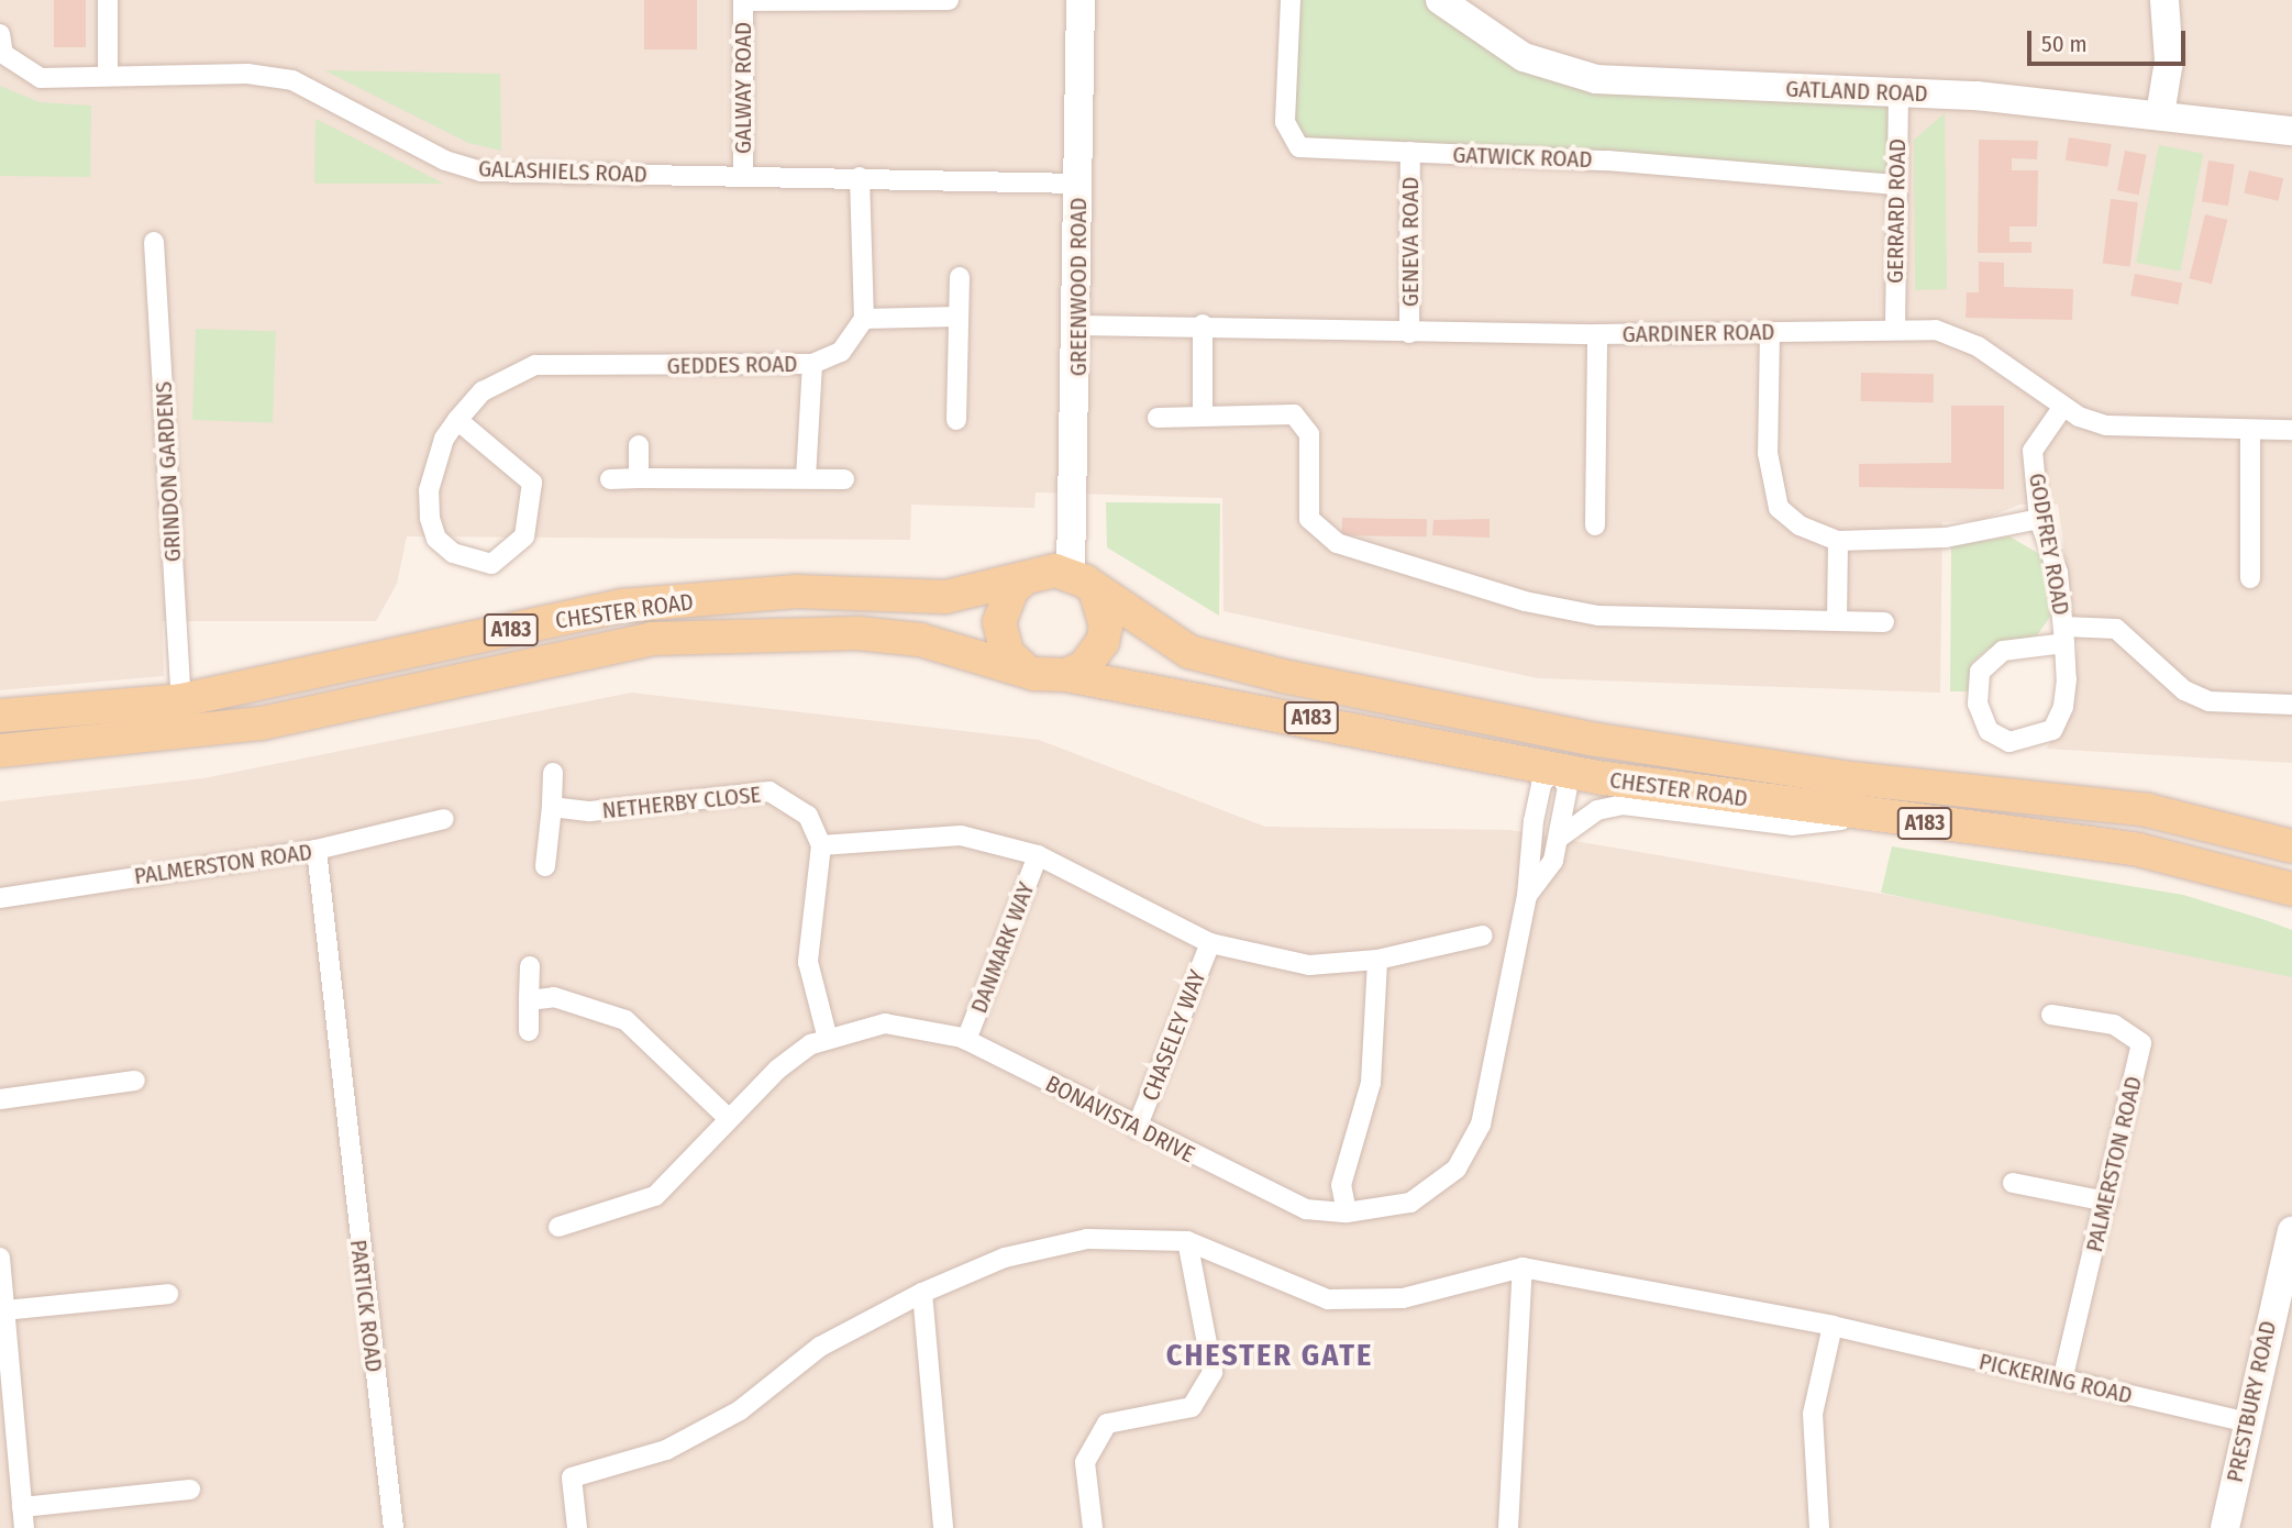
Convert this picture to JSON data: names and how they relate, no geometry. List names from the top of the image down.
{
  "streets": {
    "main road": ["CHESTER ROAD", "A183"],
    "street": [
      "GALWAY ROAD",
      "GATLAND ROAD",
      "GATWICK ROAD",
      "GALASHIELS ROAD",
      "GERRARD ROAD",
      "GENEVA ROAD",
      "GREENWOOD ROAD",
      "GARDINER ROAD",
      "GEDDES ROAD",
      "GRINDON GARDENS",
      "GODFREY ROAD",
      "NETHERBY CLOSE",
      "PALMERSTON ROAD",
      "DANMARK WAY",
      "CHASELEY WAY",
      "BONAVISTA DRIVE",
      "PARTICK ROAD",
      "PICKERING ROAD",
      "PRESTBURY ROAD"
    ]
  },
  "crossings": [
    ["GALWAY ROAD", "GALASHIELS ROAD"],
    ["GATLAND ROAD", "GERRARD ROAD"],
    ["GATWICK ROAD", "GERRARD ROAD"],
    ["GATWICK ROAD", "GENEVA ROAD"],
    ["GALASHIELS ROAD", "GREENWOOD ROAD"],
    ["GERRARD ROAD", "GARDINER ROAD"],
    ["GENEVA ROAD", "GARDINER ROAD"],
    ["GREENWOOD ROAD", "GARDINER ROAD"],
    ["GREENWOOD ROAD", "CHESTER ROAD"],
    ["GARDINER ROAD", "GODFREY ROAD"],
    ["GRINDON GARDENS", "CHESTER ROAD"],
    ["CHESTER ROAD", "BONAVISTA DRIVE"],
    ["PALMERSTON ROAD", "PARTICK ROAD"],
    ["PALMERSTON ROAD", "PICKERING ROAD"],
    ["DANMARK WAY", "BONAVISTA DRIVE"],
    ["CHASELEY WAY", "BONAVISTA DRIVE"],
    ["PICKERING ROAD", "PRESTBURY ROAD"]
  ],
  "districts": ["CHESTER GATE"],
  "scale_bar": "50 m"
}
